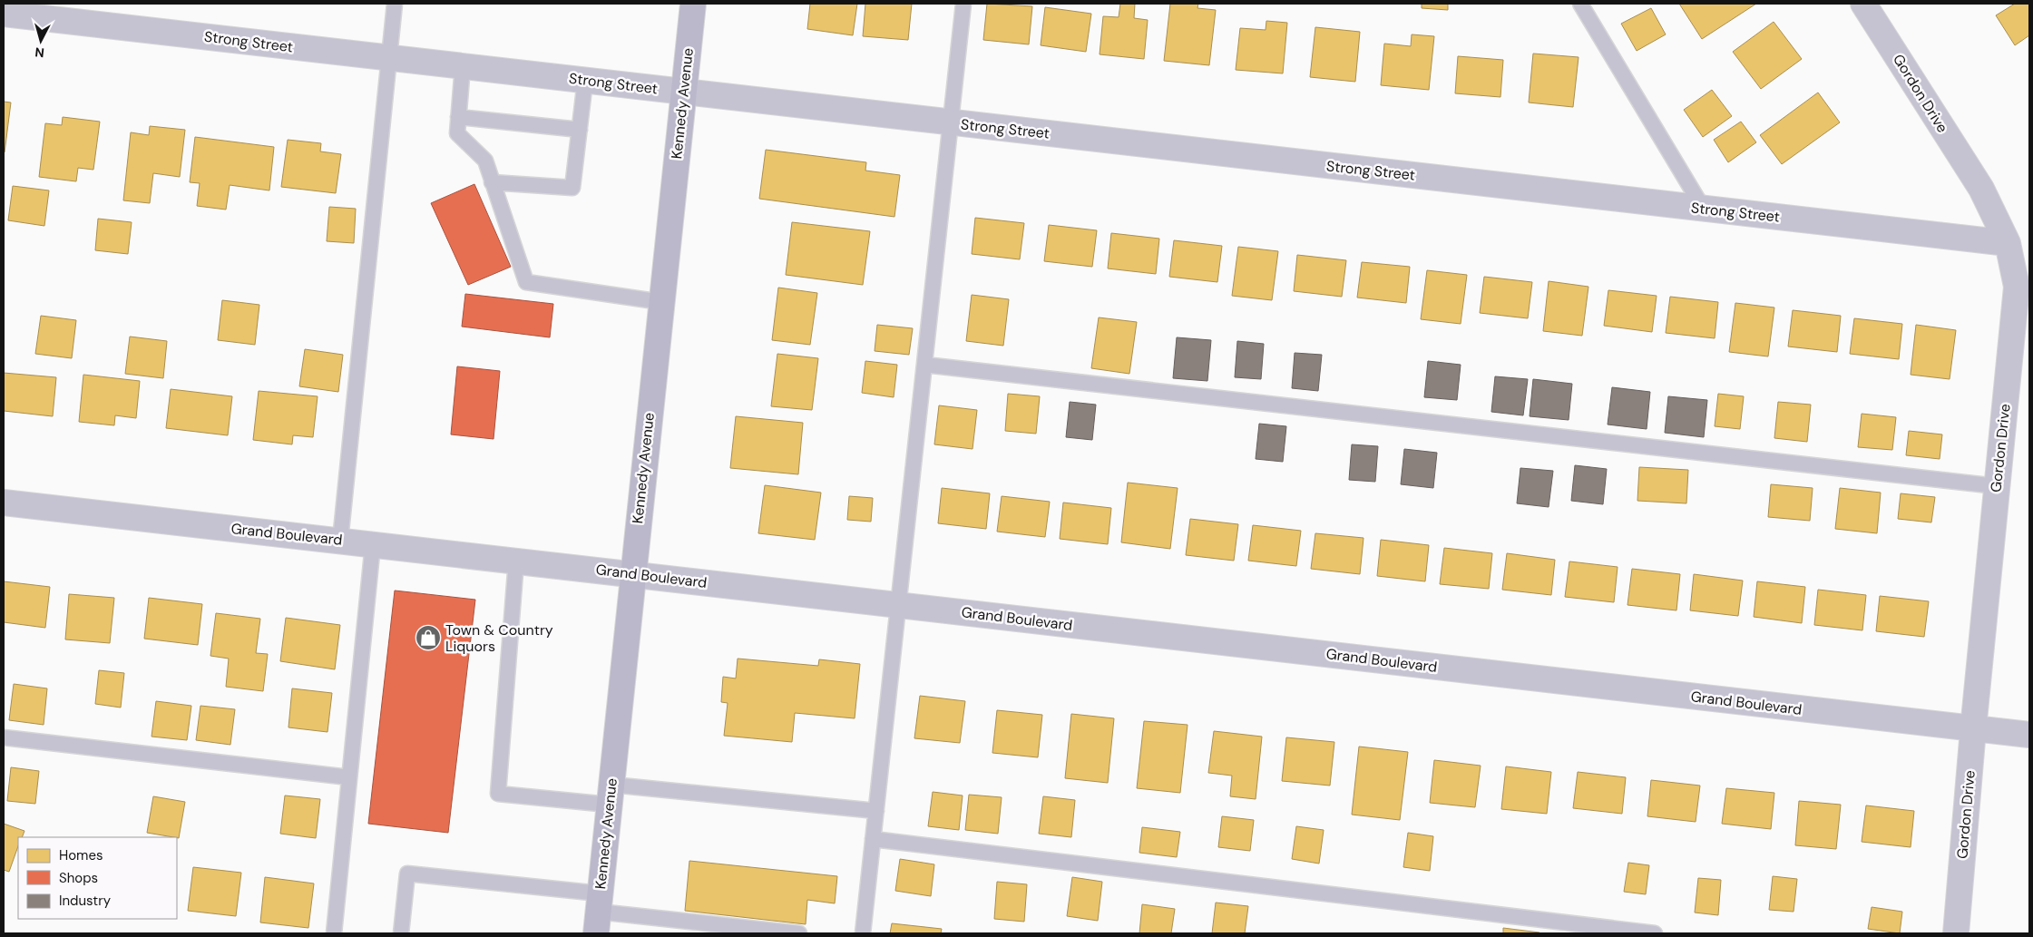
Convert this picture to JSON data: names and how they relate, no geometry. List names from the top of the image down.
{
  "streets": {
    "street": [
      "Strong Street",
      "Gordon Drive",
      "Kennedy Avenue",
      "Grand Boulevard"
    ]
  },
  "crossings": [
    ["Strong Street", "Gordon Drive"],
    ["Strong Street", "Kennedy Avenue"],
    ["Gordon Drive", "Grand Boulevard"],
    ["Kennedy Avenue", "Grand Boulevard"]
  ],
  "places": {
    "shop": ["Town & Country Liquors"]
  },
  "legend": ["Homes", "Shops", "Industry"],
  "north": "bottom"
}
